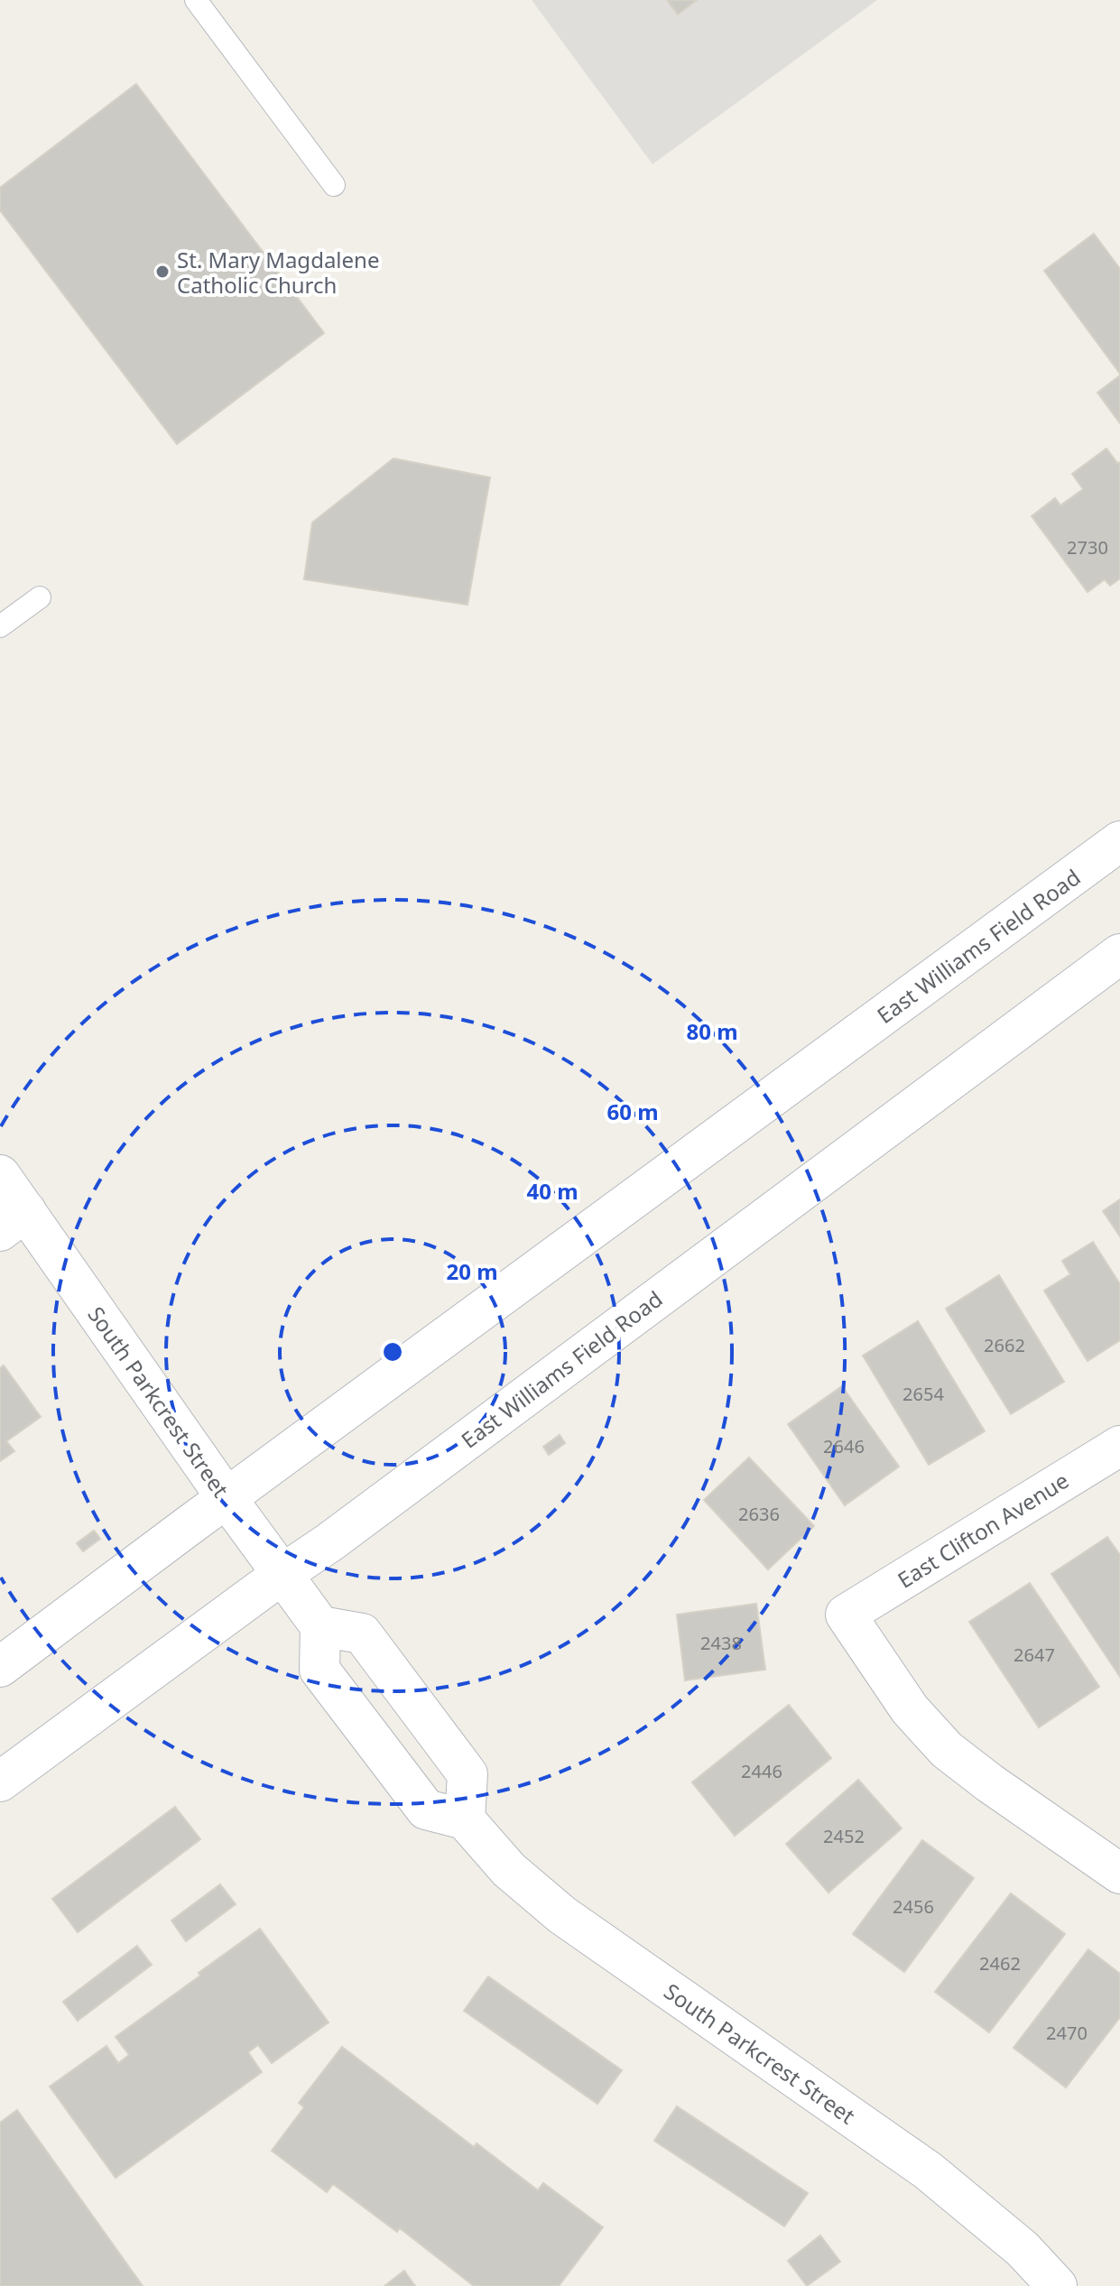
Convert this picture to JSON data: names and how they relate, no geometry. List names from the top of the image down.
{
  "streets": {
    "main road": ["East Williams Field Road", "South Parkcrest Street", "East Clifton Avenue"]
  },
  "crossings": [
    ["East Williams Field Road", "South Parkcrest Street"]
  ],
  "places": ["St. Mary Magdalene Catholic Church"],
  "house_numbers": [
    "2730",
    "2662",
    "2654",
    "2646",
    "2636",
    "2438",
    "2647",
    "2446",
    "2452",
    "2456",
    "2462",
    "2470"
  ],
  "rings": [
    "80 m",
    "60 m",
    "40 m",
    "20 m"
  ]
}
